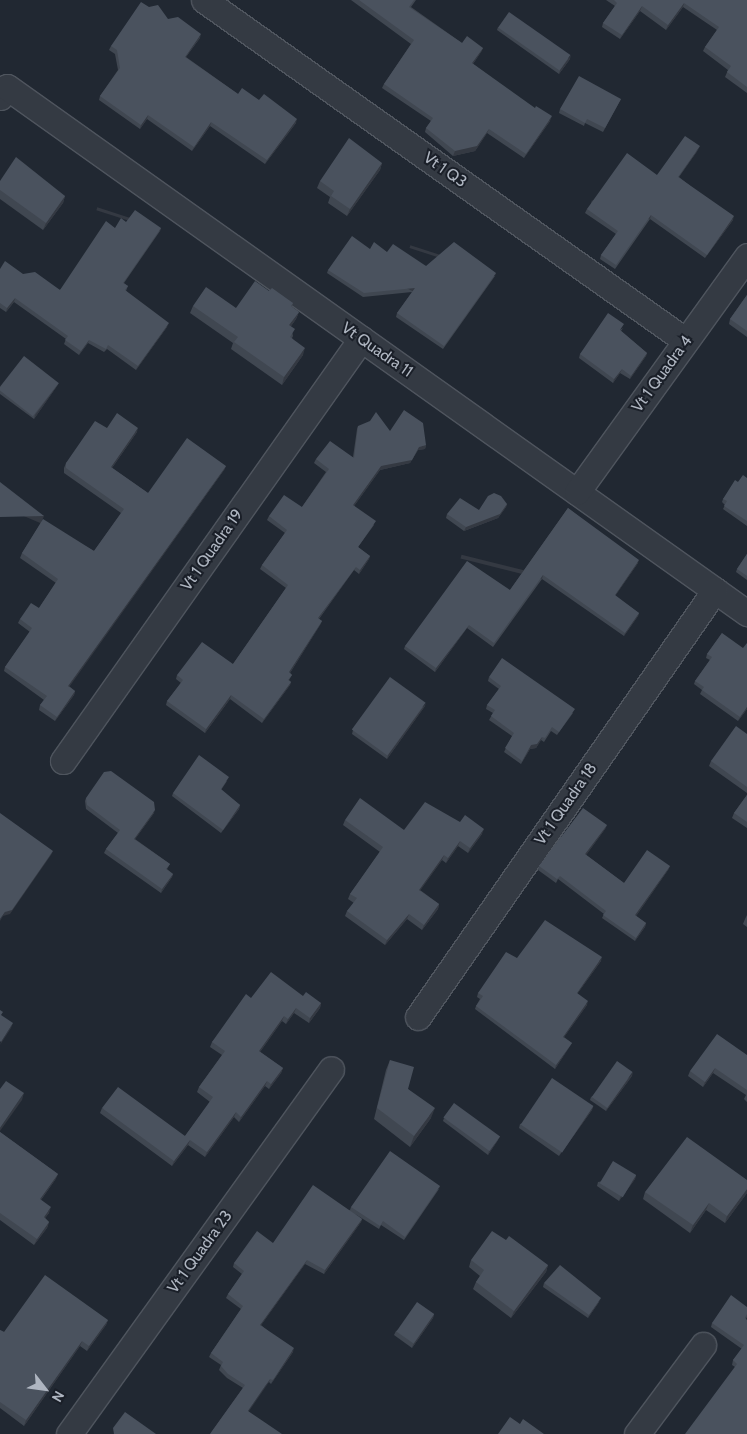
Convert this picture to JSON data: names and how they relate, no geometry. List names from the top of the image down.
{
  "streets": {
    "street": [
      "Vt 1 Q3",
      "Vt Quadra 11",
      "Vt 1 Quadra 4",
      "Vt 1 Quadra 19",
      "Vt 1 Quadra 18",
      "Vt 1 Quadra 23"
    ]
  },
  "crossings": [
    ["Vt 1 Q3", "Vt 1 Quadra 4"],
    ["Vt Quadra 11", "Vt 1 Quadra 4"],
    ["Vt Quadra 11", "Vt 1 Quadra 19"],
    ["Vt Quadra 11", "Vt 1 Quadra 18"]
  ],
  "north": "bottom right"
}
